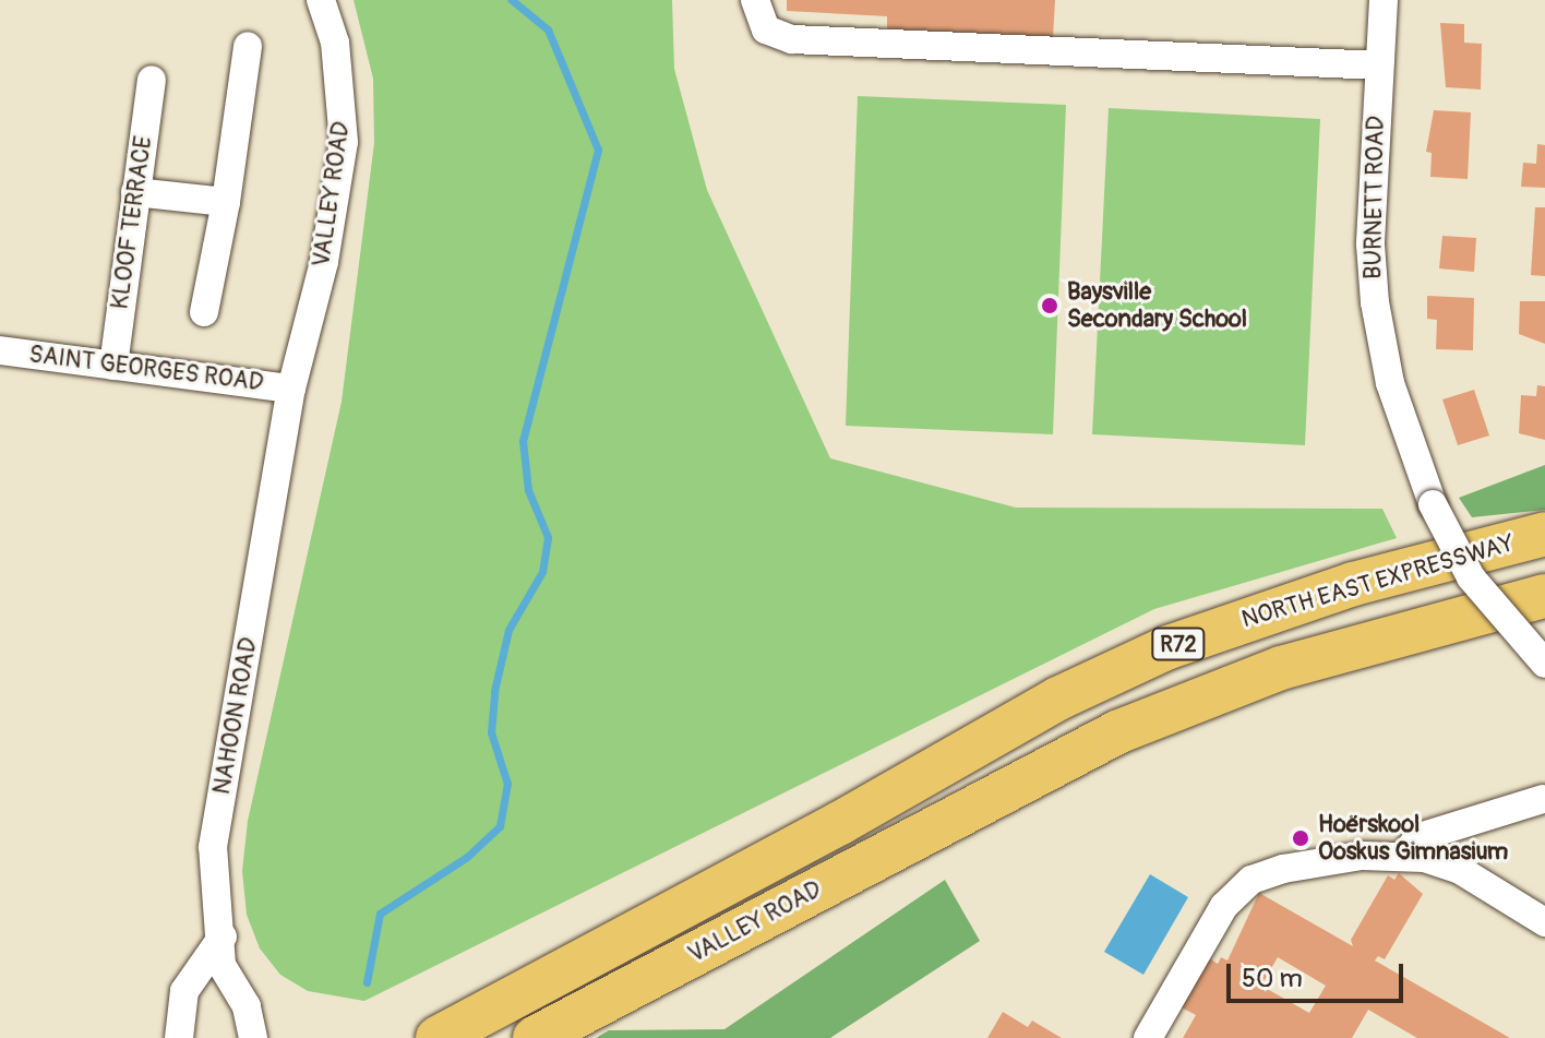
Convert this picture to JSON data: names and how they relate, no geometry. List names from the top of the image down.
{
  "streets": {
    "highway": ["VALLEY ROAD", "NORTH EAST EXPRESSWAY", "R72"],
    "street": [
      "BURNETT ROAD",
      "KLOOF TERRACE",
      "SAINT GEORGES ROAD",
      "NAHOON ROAD"
    ]
  },
  "crossings": [
    ["VALLEY ROAD", "SAINT GEORGES ROAD"],
    ["VALLEY ROAD", "NORTH EAST EXPRESSWAY"],
    ["VALLEY ROAD", "NAHOON ROAD"],
    ["KLOOF TERRACE", "SAINT GEORGES ROAD"],
    ["SAINT GEORGES ROAD", "NAHOON ROAD"]
  ],
  "places": ["Baysville Secondary School", "Hoërskool Ooskus Gimnasium"],
  "scale_bar": "50 m"
}
